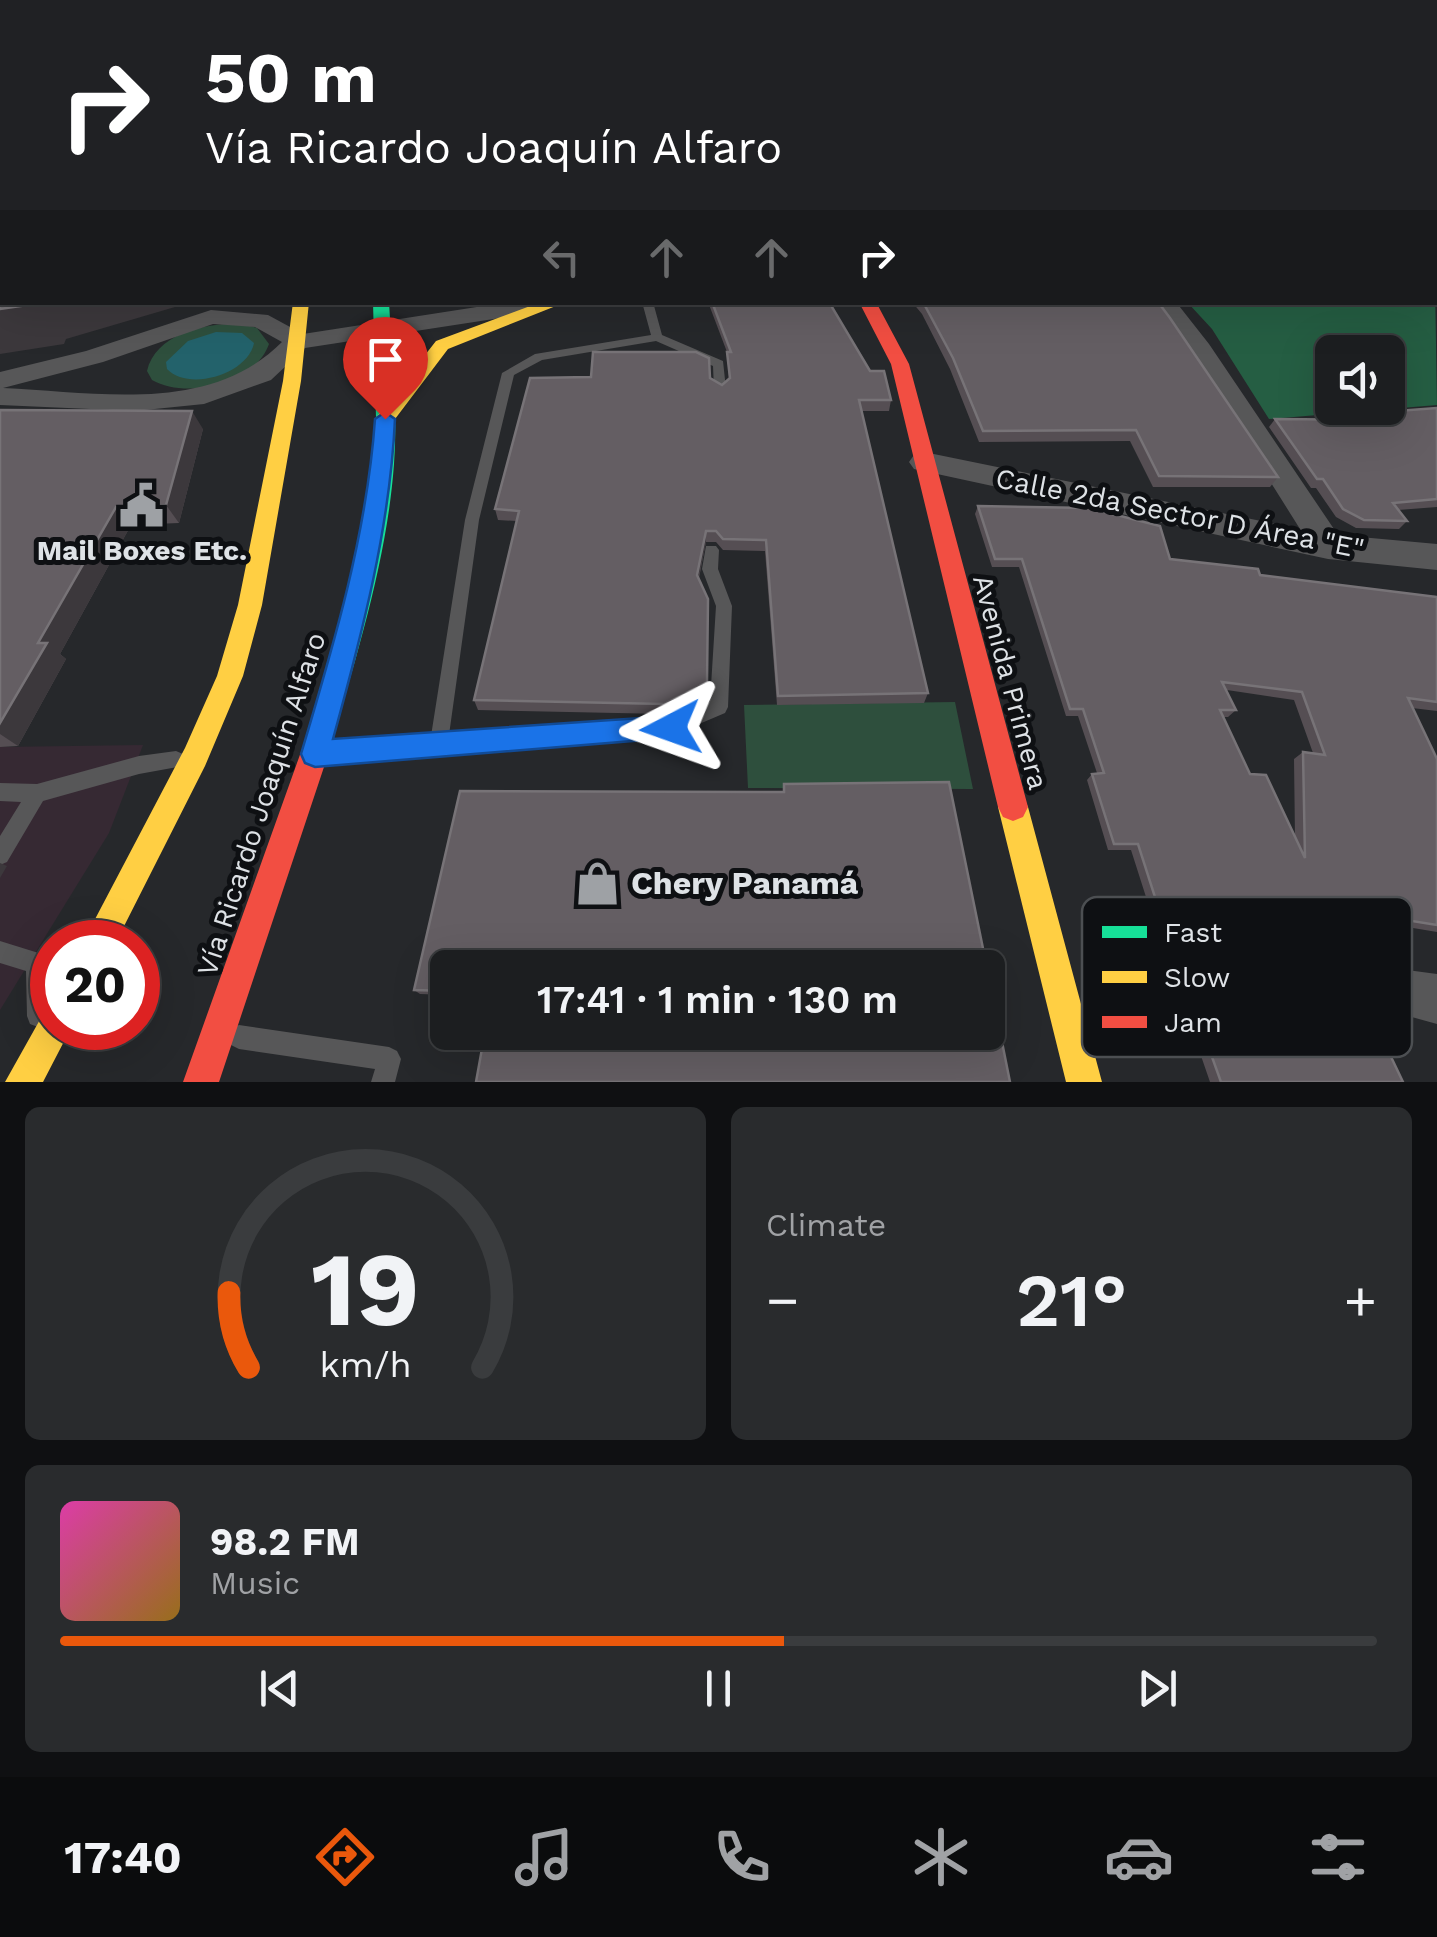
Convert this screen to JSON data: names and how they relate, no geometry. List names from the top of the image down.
{
  "streets": {
    "main road": ["Avenida Primera", "Vía Ricardo Joaquín Alfaro"],
    "street": ["Calle 2da Sector D Área \"E\""]
  },
  "crossings": [
    ["Calle 2da Sector D Área \"E\"", "Avenida Primera"]
  ],
  "places": {
    "public building": ["Mail Boxes Etc."],
    "shop": ["Chery Panamá"]
  },
  "legend": ["Fast", "Slow", "Jam"],
  "page": {
    "turn": ["50 m", "Vía Ricardo Joaquín Alfaro"],
    "limit": "20",
    "trip": "17:41 · 1 min · 130 m",
    "tile": "Climate",
    "heat": ["−", "21°", "+"],
    "song": ["98.2 FM", "Music"],
    "tabs": "17:40",
    "gauge": ["19", "km/h"]
  }
}
